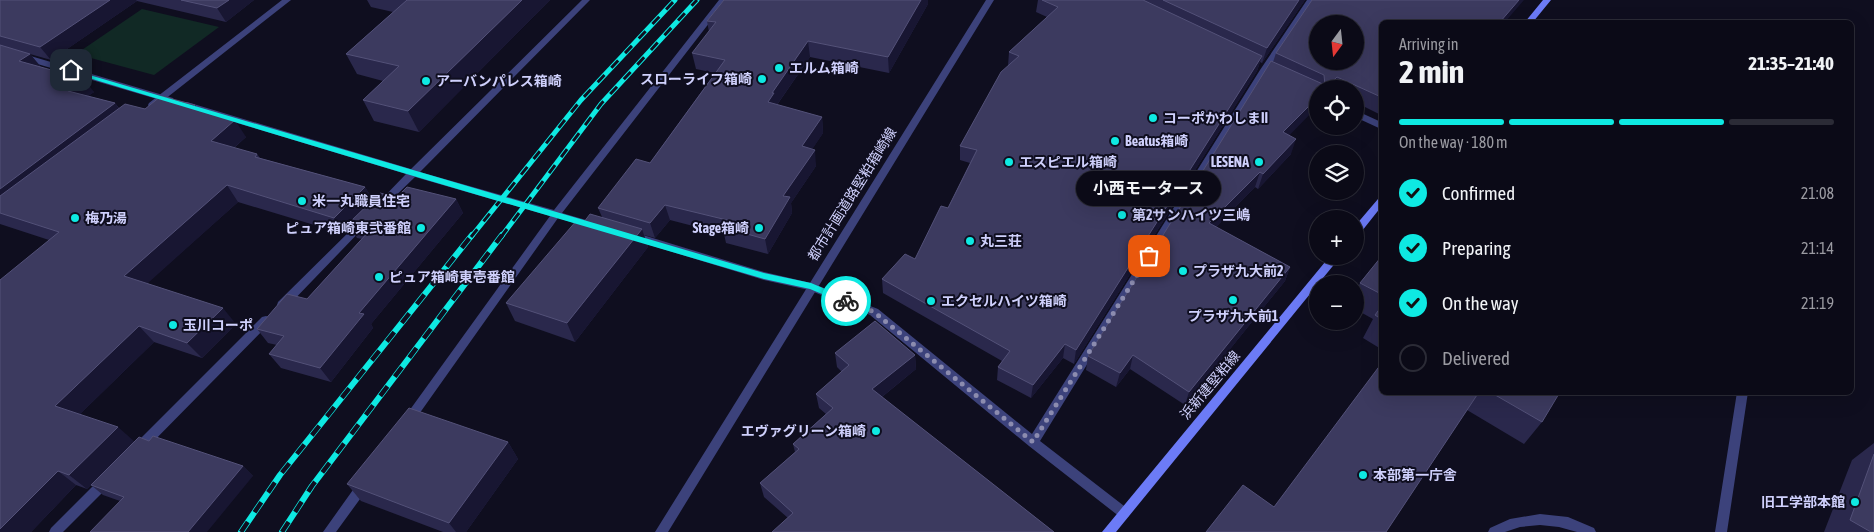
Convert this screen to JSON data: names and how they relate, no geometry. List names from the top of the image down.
{
  "streets": {
    "main road": ["浜新建堅粕線"],
    "street": ["都市計画道路堅粕箱崎線"]
  },
  "places": [
    "エルム箱崎",
    "スローライフ箱崎",
    "アーバンパレス箱崎",
    "コーポかわしまII",
    "Beatus箱崎",
    "エスピエル箱崎",
    "LESENA",
    "米一丸職員住宅",
    "第2サンハイツ三嶋",
    "梅乃湯",
    "ピュア箱崎東弐番館",
    "Stage箱崎",
    "丸三荘",
    "小西モータース",
    "プラザ九大前2",
    "ピュア箱崎東壱番館",
    "プラザ九大前1",
    "エクセルハイツ箱崎",
    "玉川コーポ",
    "エヴァグリーン箱崎",
    "本部第一庁舎",
    "旧工学部本館"
  ],
  "north": "bottom",
  "page": {
    "map_buttons": ["+", "−"],
    "heading": ["2 min", "Arriving in", "21:35–21:40"],
    "bar": "On the way · 180 m",
    "list": [
      ["Confirmed", "21:08"],
      ["Preparing", "21:14"],
      ["On the way", "21:19"],
      "Delivered"
    ],
    "bubble": "小西モータース"
  }
}
